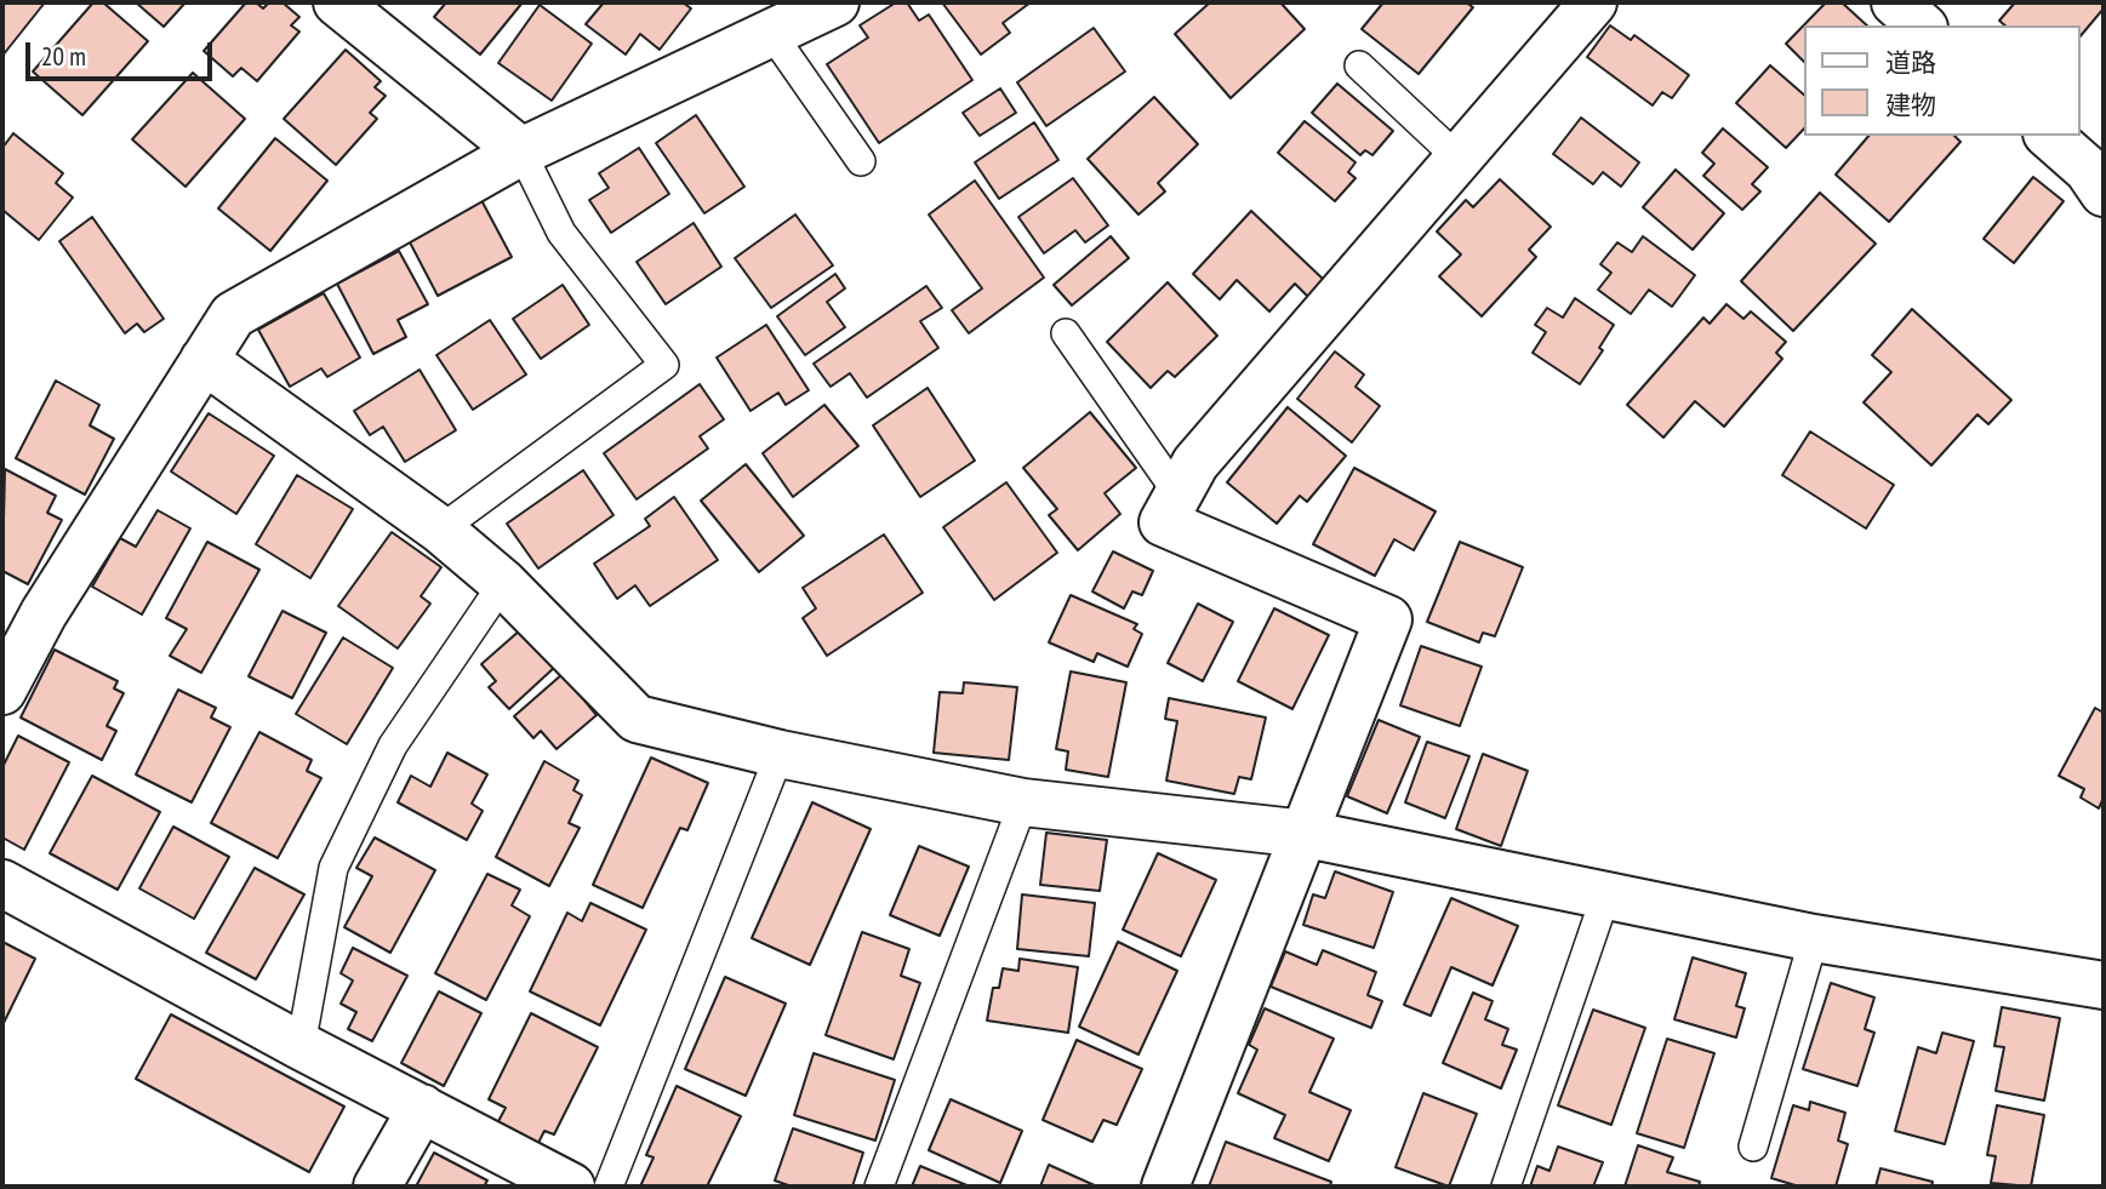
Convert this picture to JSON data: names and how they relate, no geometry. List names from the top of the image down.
{
  "legend": ["道路", "建物"],
  "scale_bar": "20 m"
}
